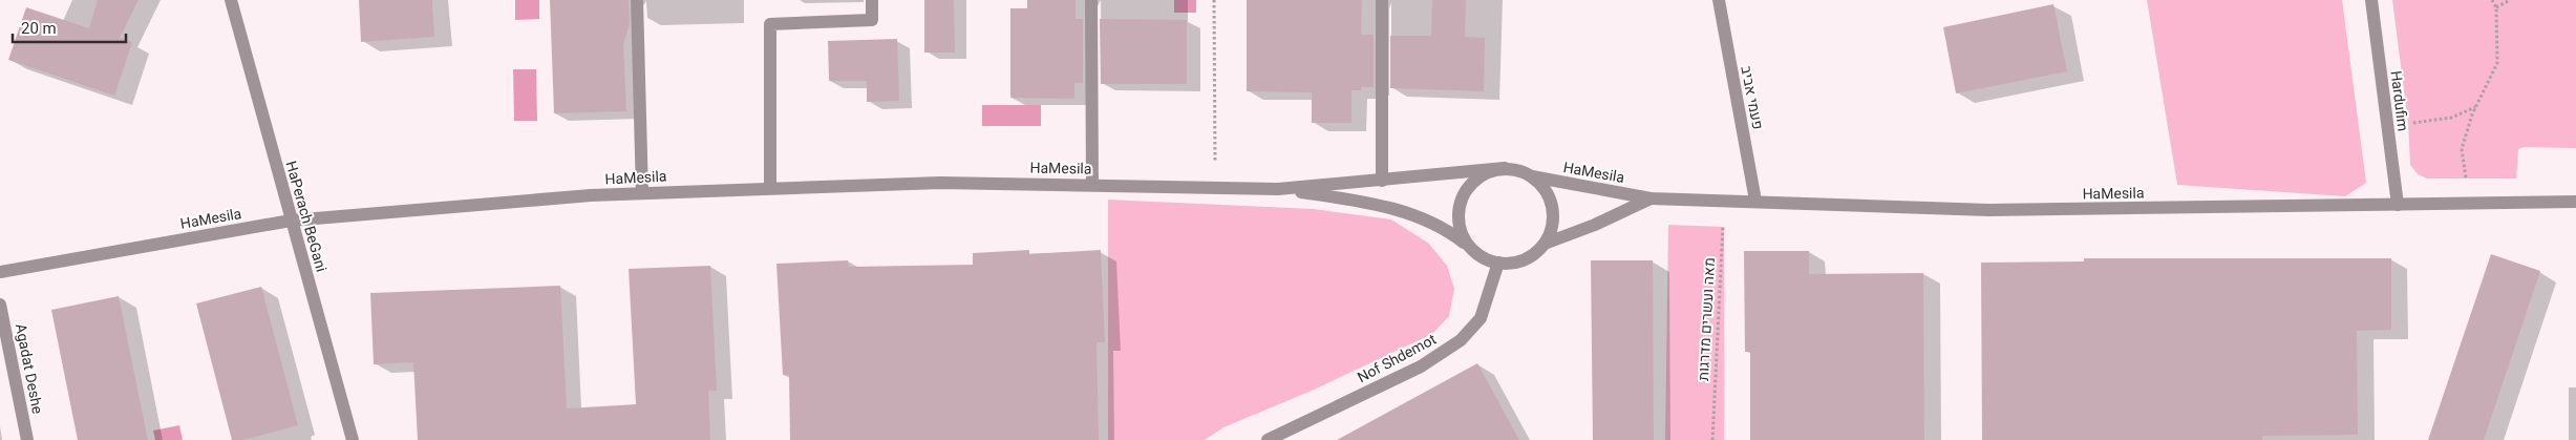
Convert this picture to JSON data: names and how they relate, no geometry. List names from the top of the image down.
{
  "streets": {
    "street": [
      "פעמי אביב",
      "Hardufim",
      "HaMesila",
      "HaPerach BeGani",
      "Nof Shdemot",
      "Agadat Deshe"
    ],
    "path": ["מאה ועשרים מדרגות"]
  },
  "crossings": [
    ["פעמי אביב", "HaMesila"],
    ["Hardufim", "HaMesila"],
    ["HaMesila", "HaPerach BeGani"],
    ["HaMesila", "מאה ועשרים מדרגות"],
    ["HaMesila", "Nof Shdemot"]
  ],
  "scale_bar": "20 m"
}
